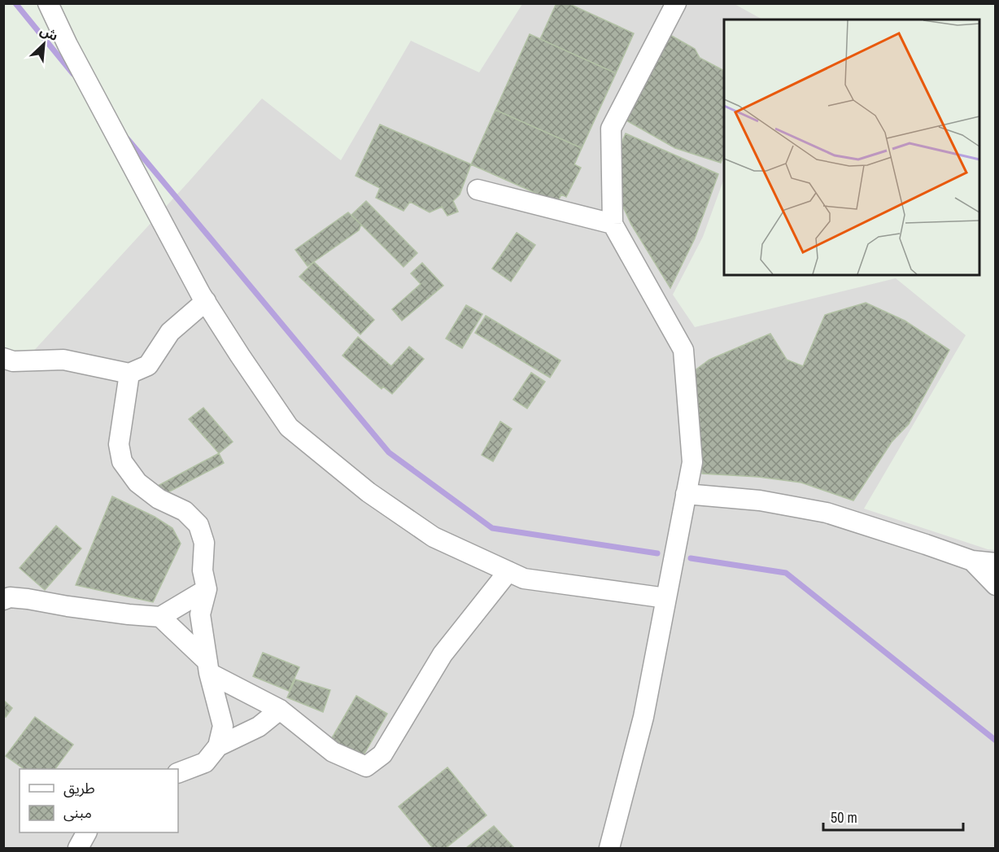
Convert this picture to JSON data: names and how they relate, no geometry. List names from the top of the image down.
{
  "legend": ["طريق", "مبنى"],
  "scale_bar": "50 m",
  "north": "top right"
}
